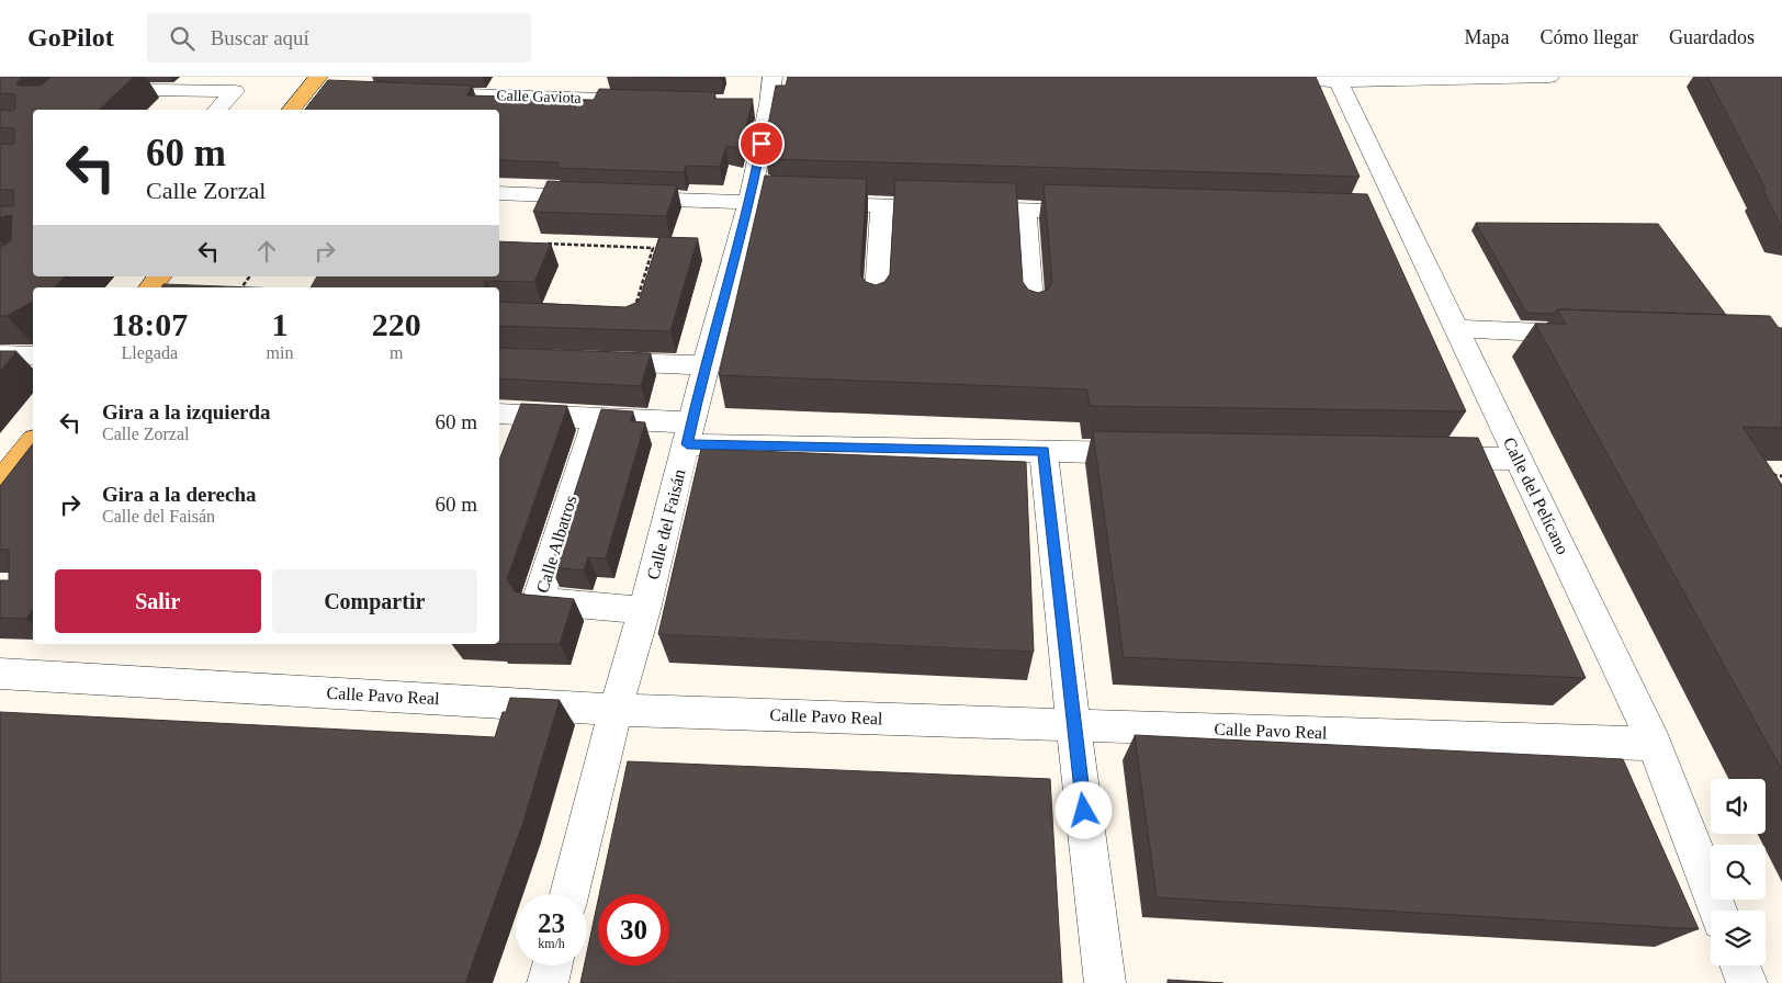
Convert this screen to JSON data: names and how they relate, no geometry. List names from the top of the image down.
{
  "streets": {
    "street": [
      "Calle Gaviota",
      "Calle del Pelícano",
      "Calle del Faisán",
      "Calle Albatros",
      "Calle Pavo Real"
    ]
  },
  "crossings": [
    ["Calle del Pelícano", "Calle Pavo Real"],
    ["Calle del Faisán", "Calle Albatros"],
    ["Calle del Faisán", "Calle Pavo Real"]
  ],
  "page": {
    "header": "GoPilot",
    "search": "Buscar aquí",
    "nav": ["Mapa", "Cómo llegar", "Guardados"],
    "turn": ["60 m", "Calle Zorzal"],
    "eta": [
      "18:07",
      "Llegada",
      "1",
      "min",
      "220",
      "m"
    ],
    "list": [
      {
        "name": "Gira a la izquierda",
        "note": "Calle Zorzal",
        "value": "60 m"
      },
      {
        "name": "Gira a la derecha",
        "note": "Calle del Faisán",
        "value": "60 m"
      }
    ],
    "buttons": ["Salir", "Compartir"],
    "speed": "23 km/h",
    "limit": "30"
  }
}
